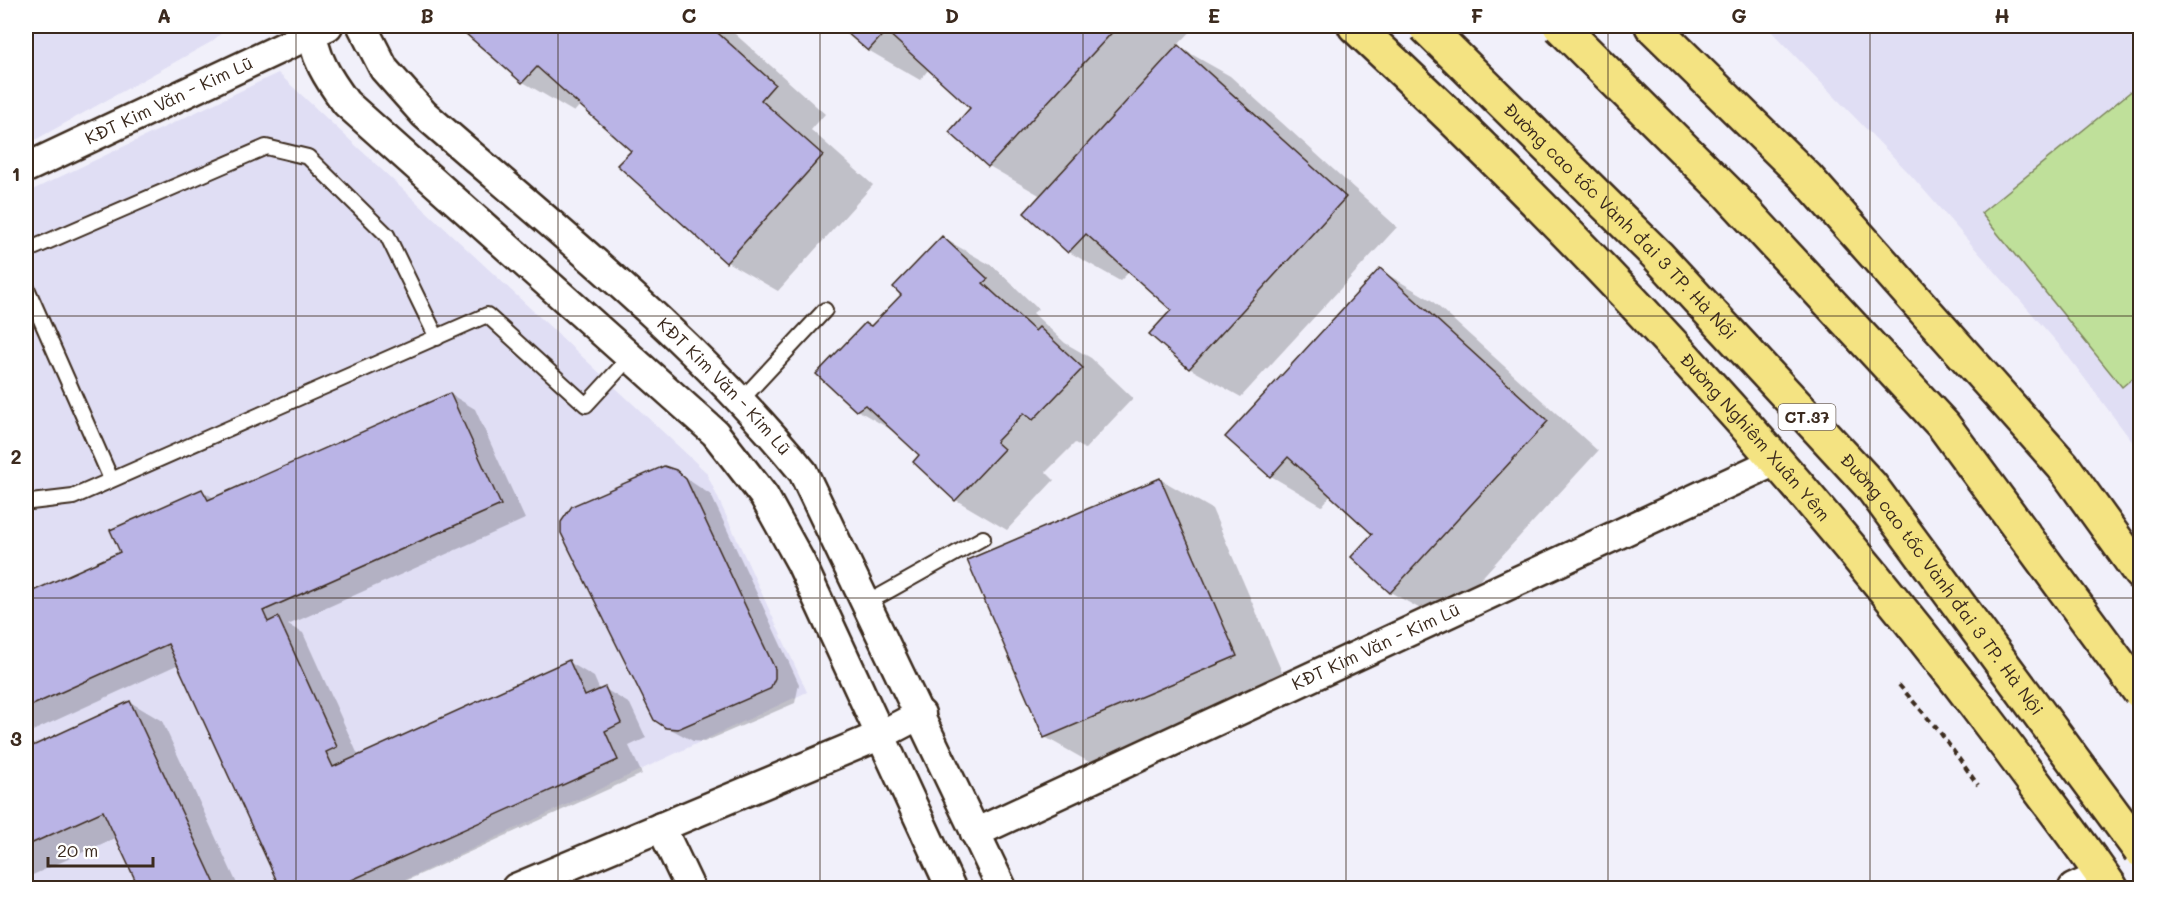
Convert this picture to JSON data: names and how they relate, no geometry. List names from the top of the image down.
{
  "streets": {
    "main road": ["Đường cao tốc Vành đai 3 TP. Hà Nội", "CT.37", "Đường Nghiêm Xuân Yêm"],
    "street": ["KĐT Kim Văn - Kim Lũ"]
  },
  "crossings": [
    ["KĐT Kim Văn - Kim Lũ", "Đường Nghiêm Xuân Yêm"]
  ],
  "scale_bar": "20 m",
  "grid": {
    "columns": [
      "A",
      "B",
      "C",
      "D",
      "E",
      "F",
      "G",
      "H"
    ],
    "rows": ["1", "2", "3"]
  }
}
